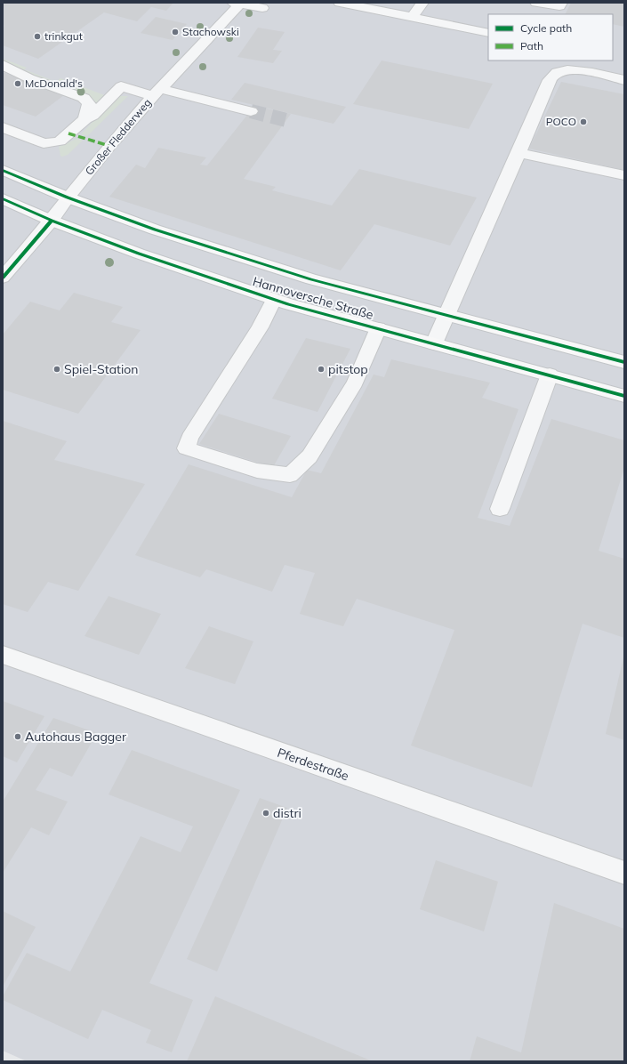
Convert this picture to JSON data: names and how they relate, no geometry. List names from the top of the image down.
{
  "streets": {
    "main road": ["Hannoversche Straße"],
    "street": ["Großer Fledderweg", "Pferdestraße"]
  },
  "crossings": [
    ["Großer Fledderweg", "Hannoversche Straße"]
  ],
  "places": [
    "Stachowski",
    "trinkgut",
    "McDonald's",
    "POCO",
    "Spiel-Station",
    "pitstop",
    "Autohaus Bagger",
    "distri"
  ],
  "legend": ["Cycle path", "Path"]
}
